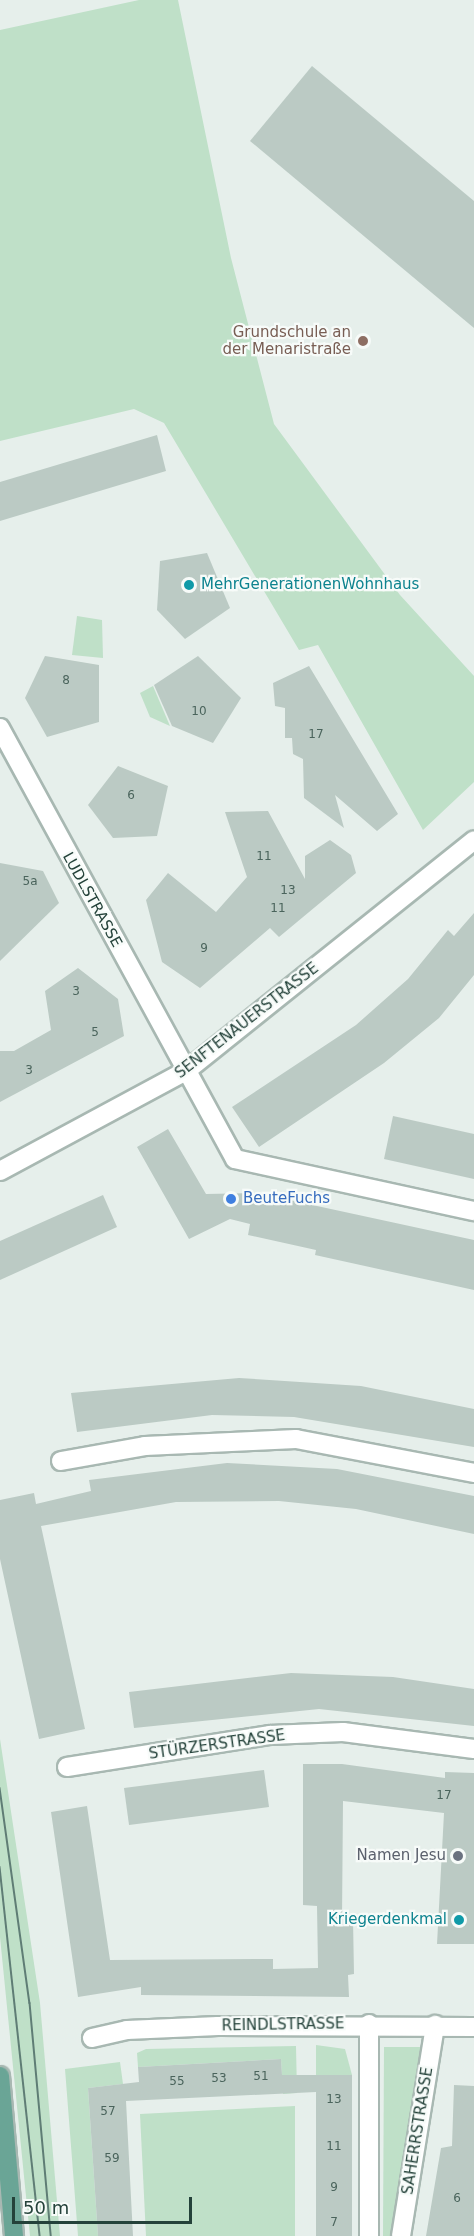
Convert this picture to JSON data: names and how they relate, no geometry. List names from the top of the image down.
{
  "streets": {
    "street": [
      "LUDLSTRASSE",
      "SENFTENAUERSTRASSE",
      "STÜRZERSTRASSE",
      "REINDLSTRASSE",
      "SAHERRSTRASSE"
    ]
  },
  "crossings": [
    ["LUDLSTRASSE", "SENFTENAUERSTRASSE"],
    ["REINDLSTRASSE", "SAHERRSTRASSE"]
  ],
  "places": [
    "Grundschule an der Menaristraße",
    "MehrGenerationenWohnhaus",
    "BeuteFuchs",
    "Namen Jesu",
    "Kriegerdenkmal"
  ],
  "house_numbers": [
    "8",
    "10",
    "17",
    "6",
    "11",
    "5a",
    "13",
    "11",
    "9",
    "3",
    "5",
    "3",
    "17",
    "51",
    "53",
    "55",
    "13",
    "57",
    "11",
    "59",
    "9",
    "6",
    "7"
  ],
  "scale_bar": "50 m"
}
